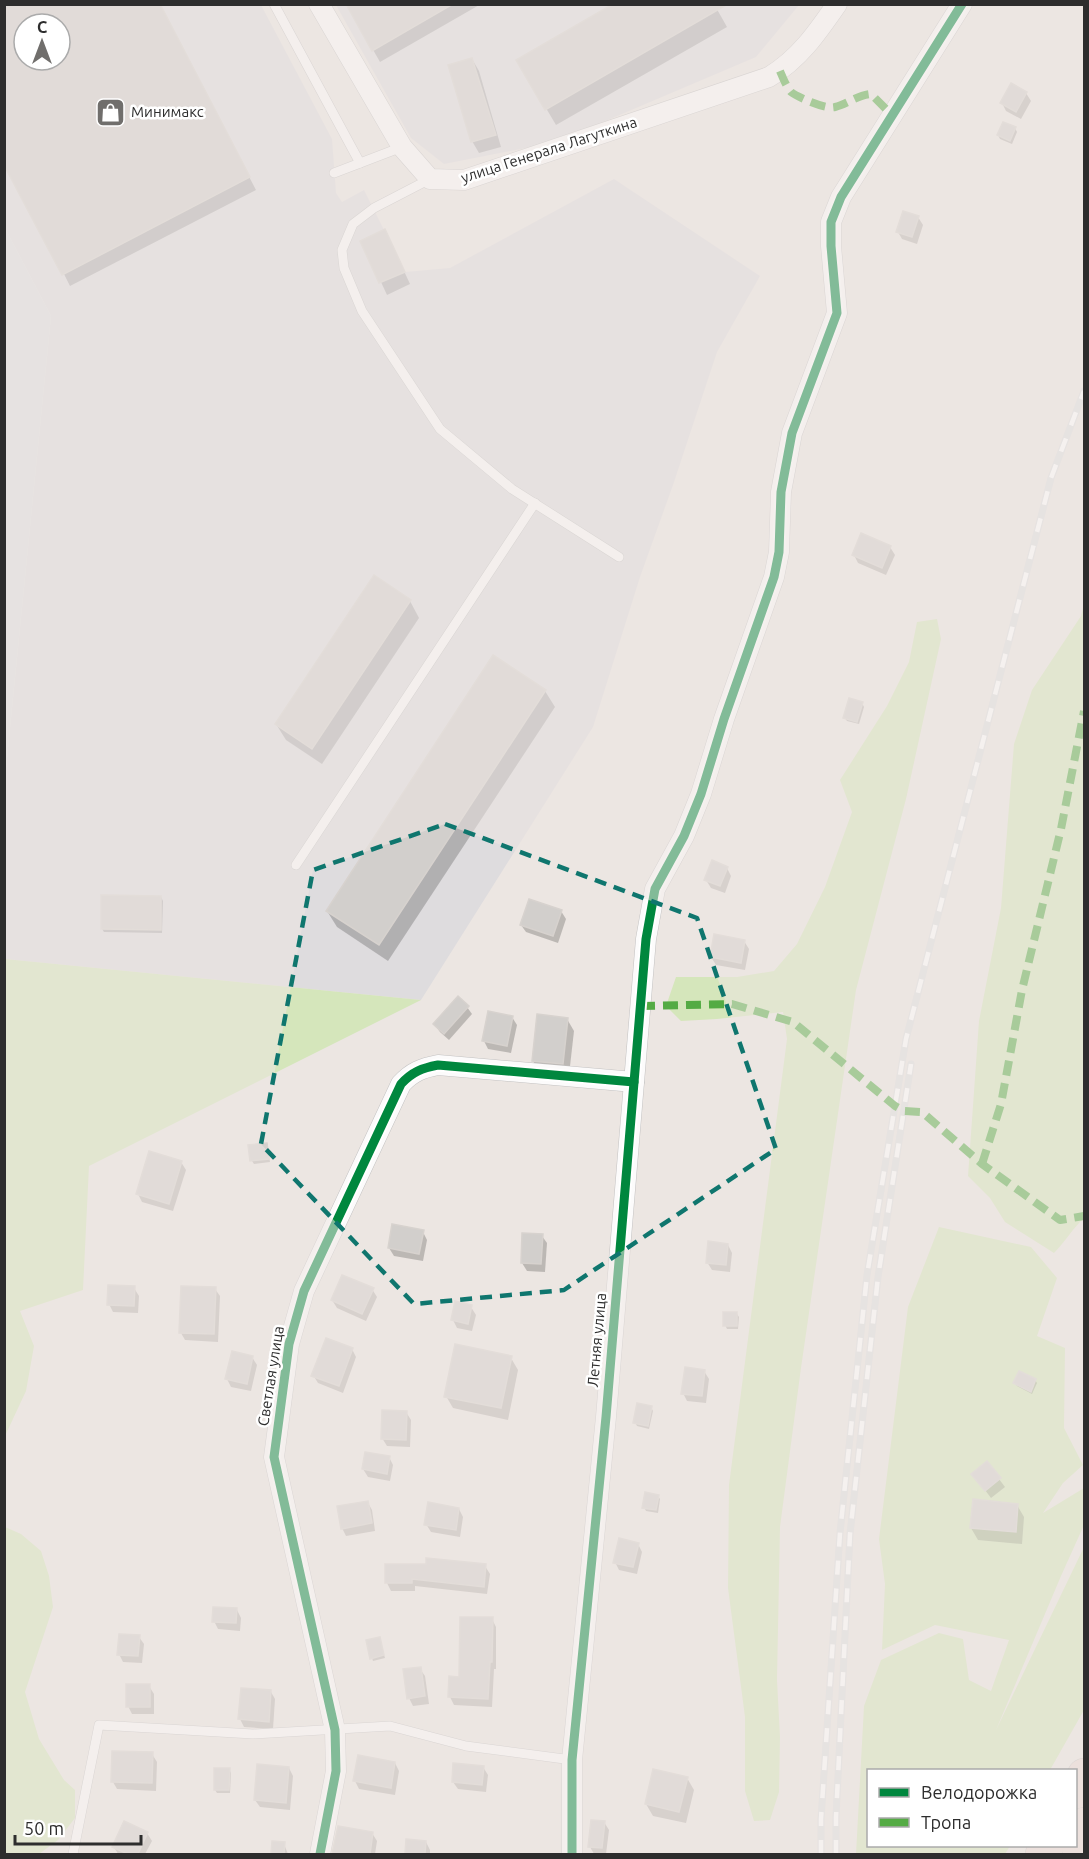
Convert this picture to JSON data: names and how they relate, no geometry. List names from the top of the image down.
{
  "streets": {
    "street": ["улица Генерала Лагуткина", "Летняя улица", "Светлая улица"]
  },
  "crossings": [
    ["Летняя улица", "Светлая улица"]
  ],
  "places": {
    "shop": ["Минимакс"]
  },
  "legend": ["Велодорожка", "Тропа"],
  "scale_bar": "50 m",
  "north": "top"
}
